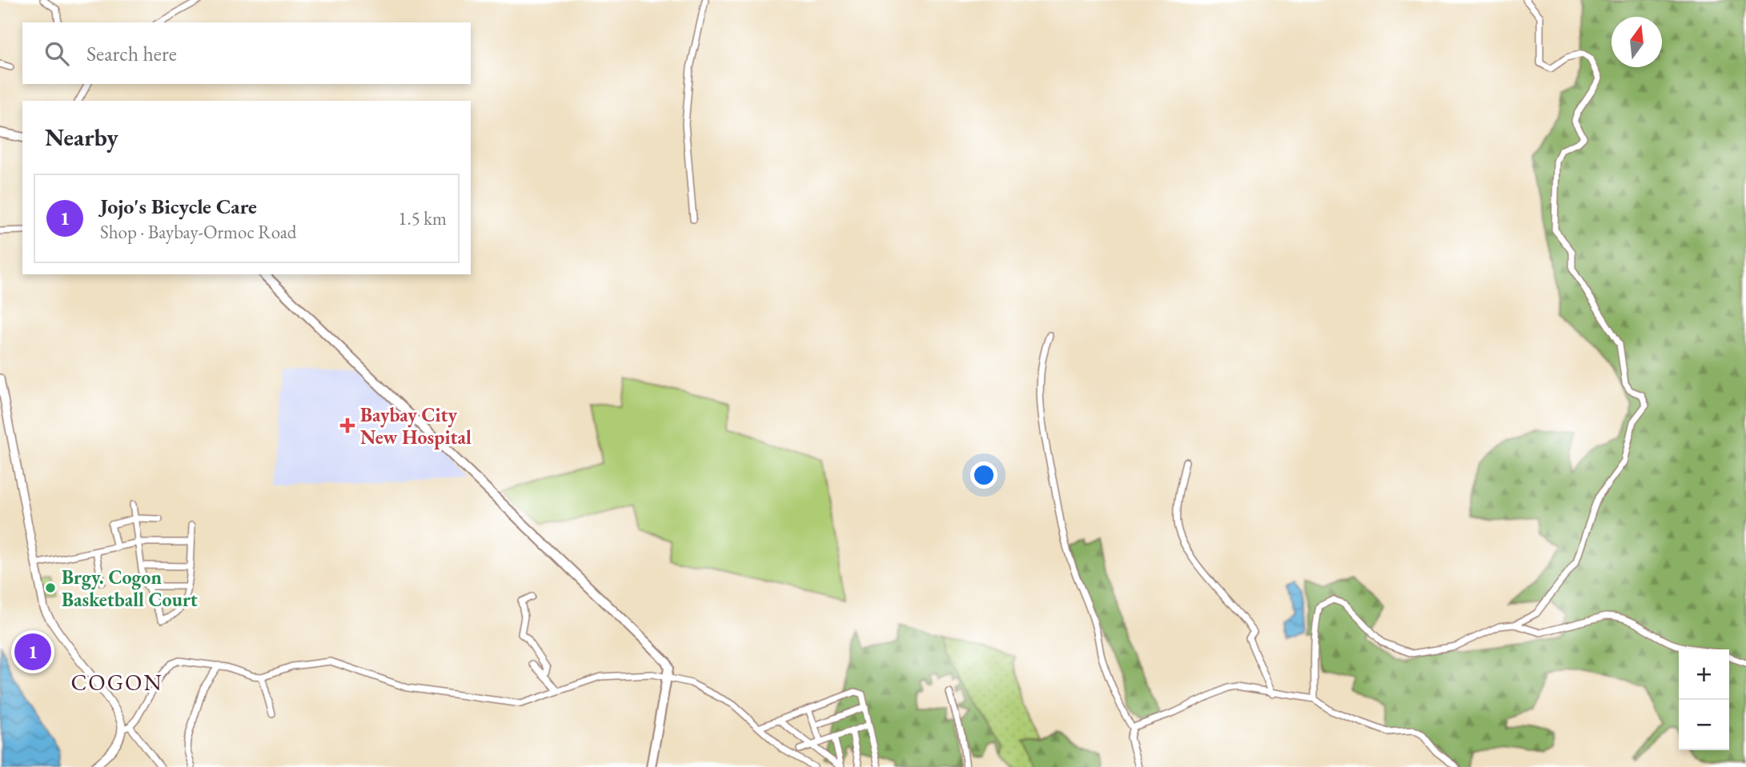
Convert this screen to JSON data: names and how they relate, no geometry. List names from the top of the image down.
{
  "districts": ["COGON"],
  "places": {
    "health": ["Baybay City New Hospital"],
    "other": ["Brgy. Cogon Basketball Court"]
  },
  "north": "top",
  "page": {
    "search": "Search here",
    "heading": "Nearby",
    "list": [
      {
        "mark": "1",
        "name": "Jojo's Bicycle Care",
        "note": "Shop · Baybay-Ormoc Road",
        "value": "1.5 km"
      }
    ],
    "pins": "1",
    "map_buttons": ["+", "−"]
  }
}
